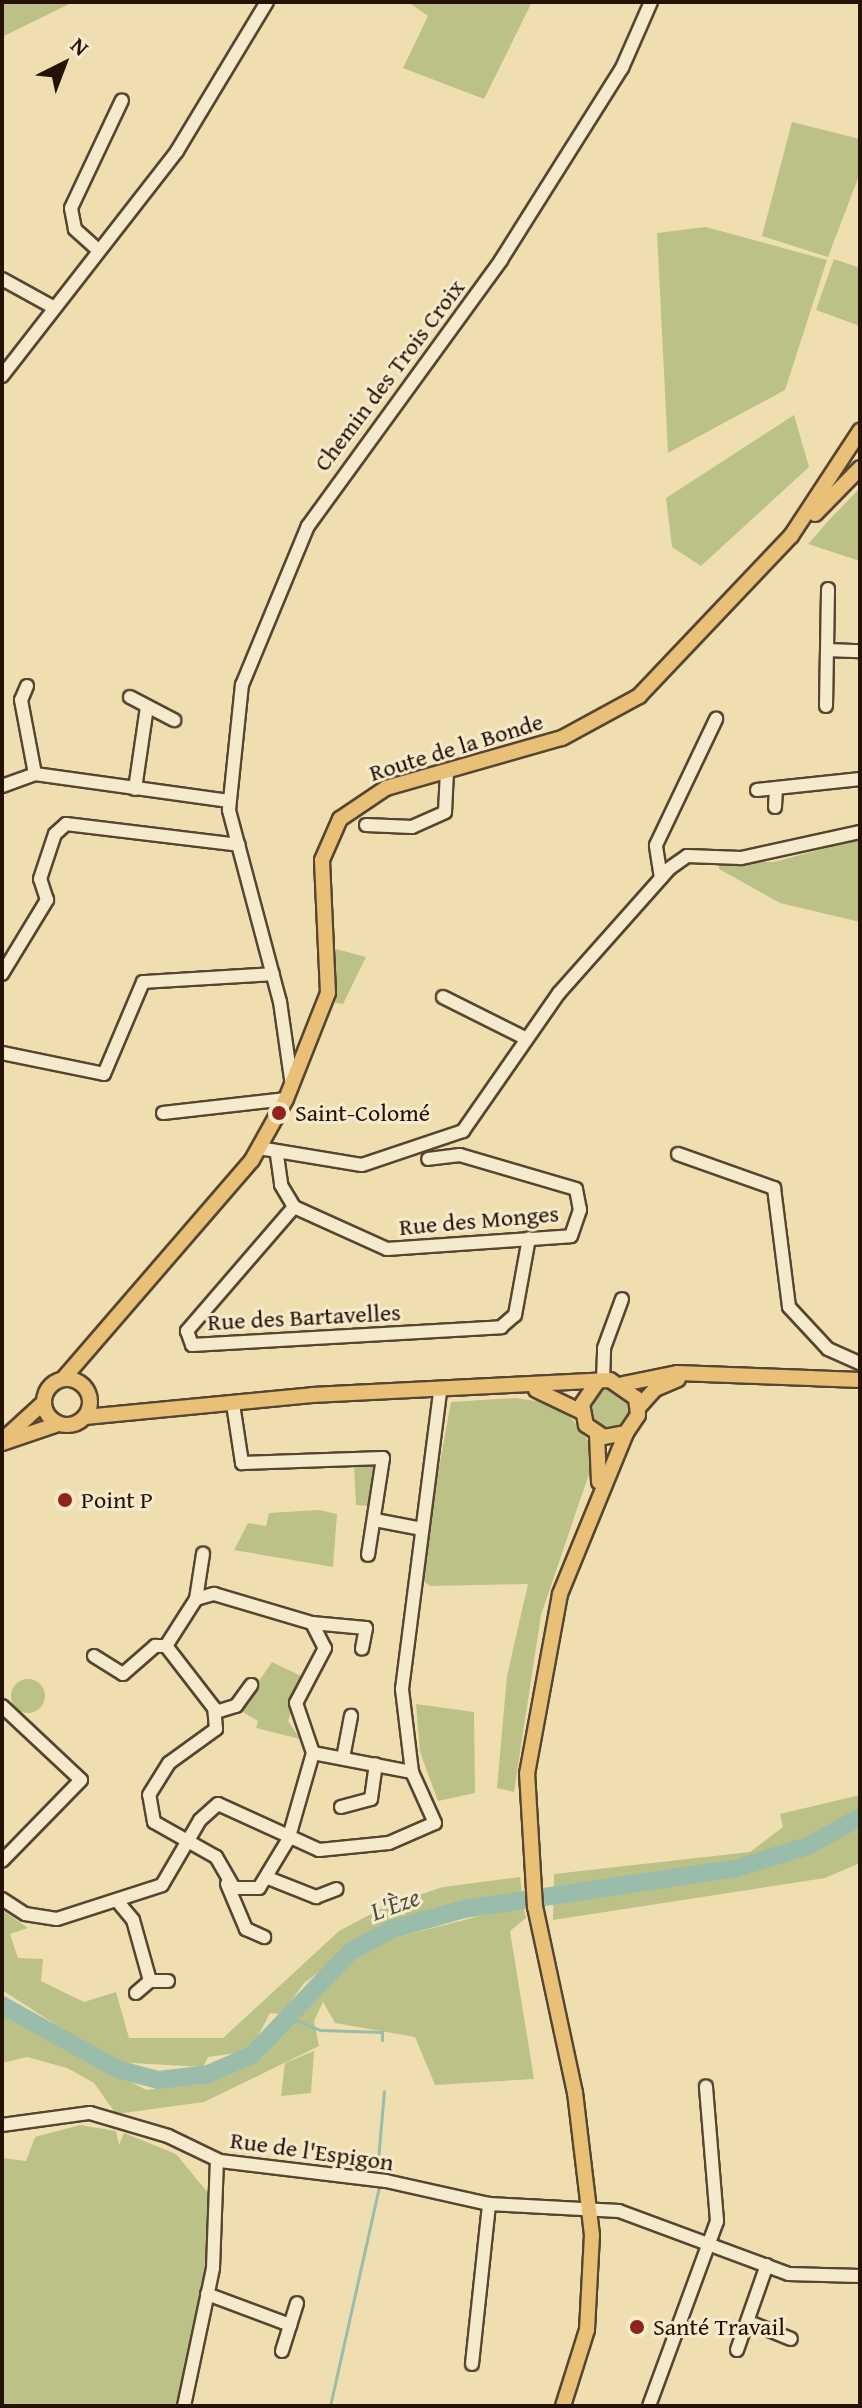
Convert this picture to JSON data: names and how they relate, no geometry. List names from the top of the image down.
{
  "streets": {
    "main road": ["Route de la Bonde"],
    "street": [
      "Chemin des Trois Croix",
      "Rue des Monges",
      "Rue des Bartavelles",
      "Rue de l'Espigon"
    ]
  },
  "crossings": [
    ["Chemin des Trois Croix", "Route de la Bonde"],
    ["Rue des Monges", "Rue des Bartavelles"]
  ],
  "water": ["L'Èze"],
  "places": ["Saint-Colomé", "Point P", "Santé Travail"],
  "north": "top right"
}
